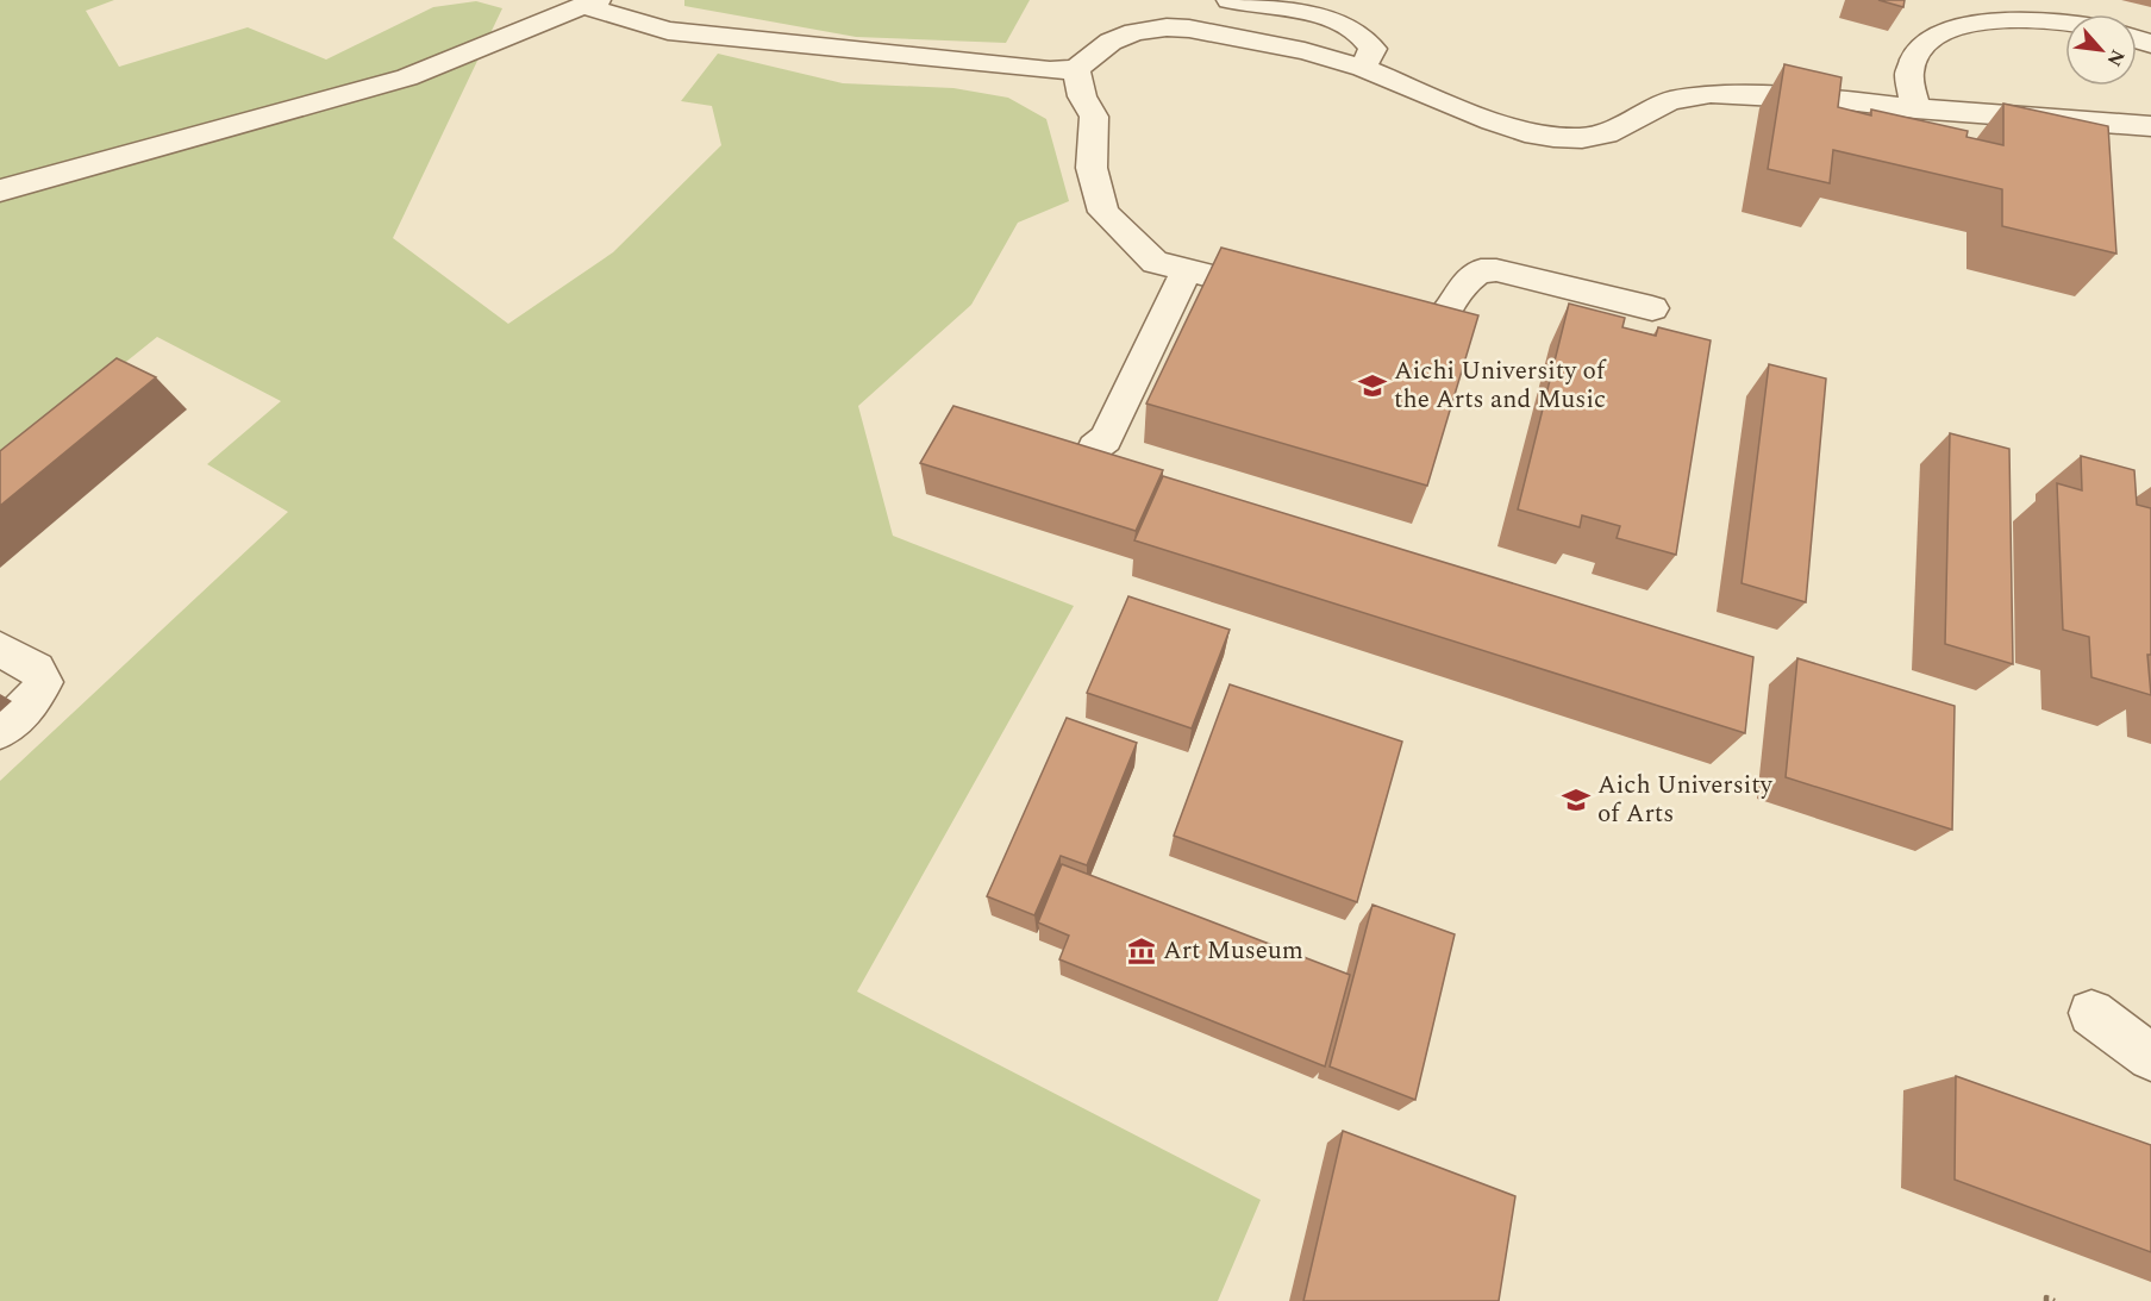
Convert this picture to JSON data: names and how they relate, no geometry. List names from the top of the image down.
{
  "places": {
    "school or university": ["Aichi University of the Arts and Music", "Aich University of Arts"],
    "museum": ["Art Museum"]
  },
  "north": "bottom right"
}
